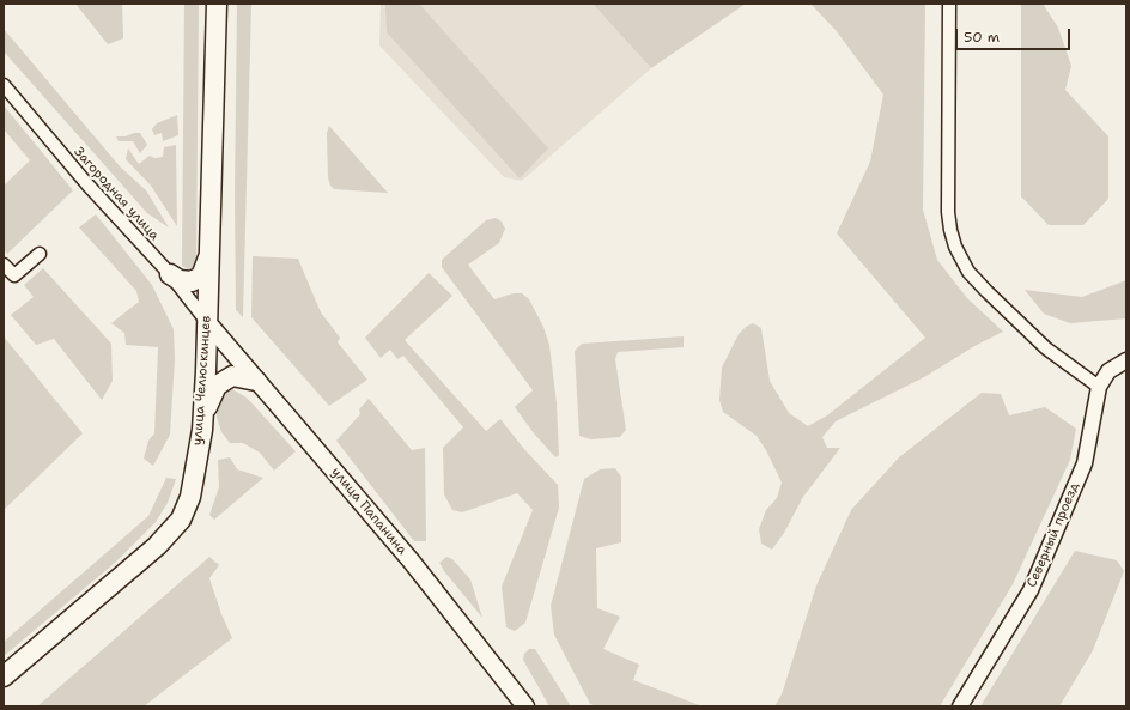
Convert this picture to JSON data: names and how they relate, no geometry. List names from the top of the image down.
{
  "streets": {
    "main road": ["улица Челюскинцев", "улица Папанина"],
    "street": ["Загородная улица", "Северный проезд"]
  },
  "crossings": [
    ["Загородная улица", "улица Челюскинцев"],
    ["Загородная улица", "улица Папанина"],
    ["улица Челюскинцев", "улица Папанина"]
  ],
  "scale_bar": "50 m"
}
